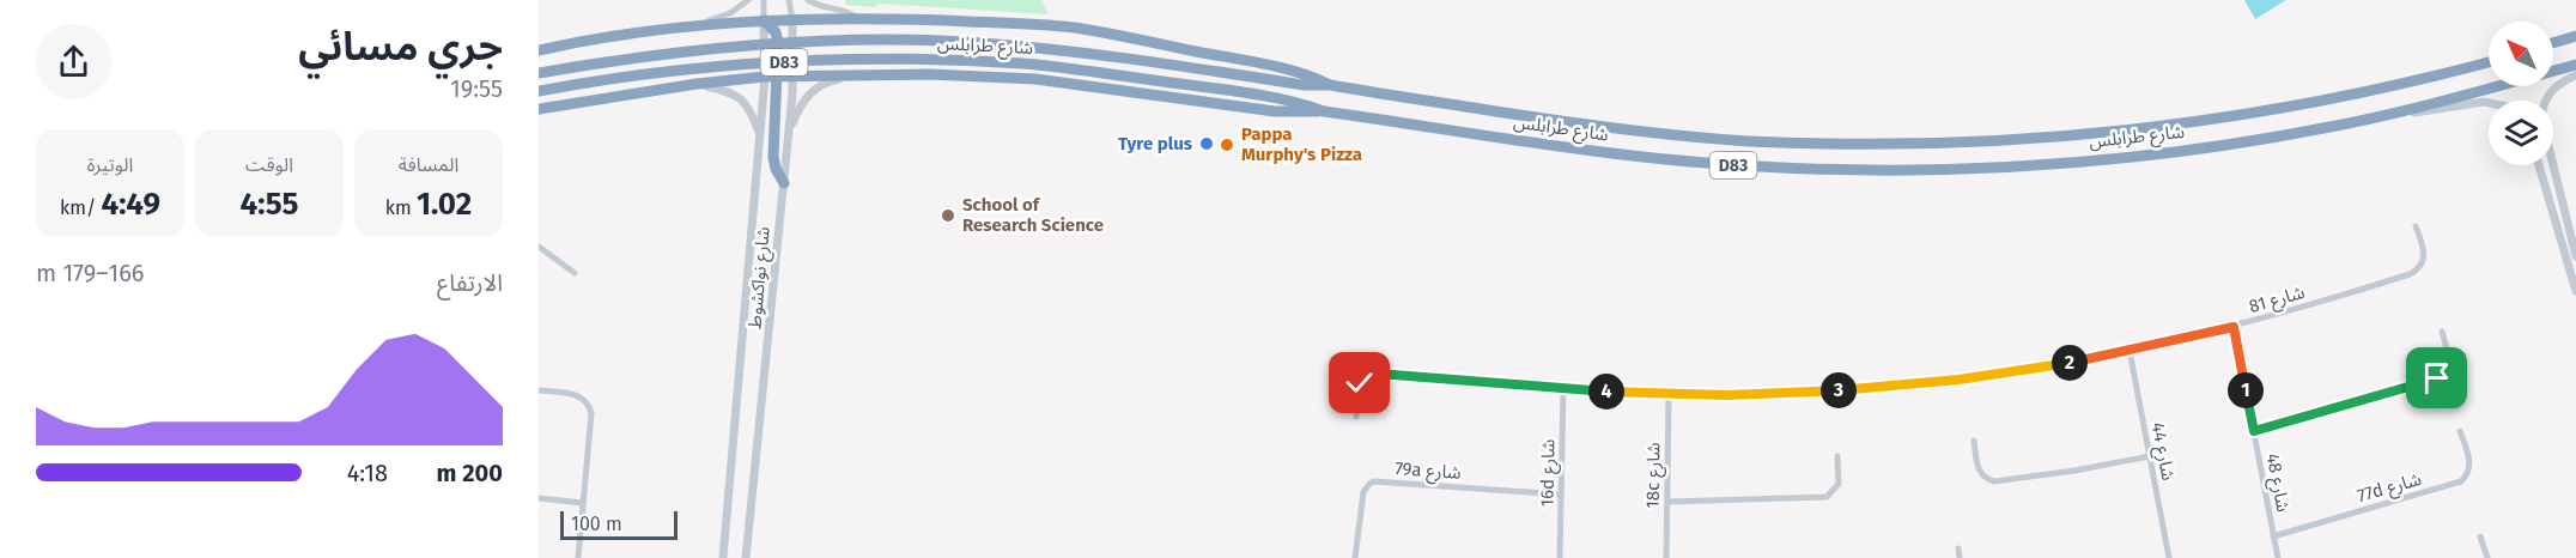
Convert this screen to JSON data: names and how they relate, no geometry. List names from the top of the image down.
{
  "streets": {
    "highway": ["شارع طرابلس", "D83"],
    "street": [
      "شارع نواكشوط",
      "شارع 81",
      "شارع 44",
      "79a شارع",
      "16d شارع",
      "18c شارع",
      "شارع 48",
      "77d شارع"
    ]
  },
  "crossings": [
    ["شارع 81", "شارع 44"],
    ["شارع 81", "16d شارع"],
    ["شارع 81", "18c شارع"],
    ["شارع 81", "شارع 48"],
    ["79a شارع", "16d شارع"],
    ["شارع 48", "77d شارع"]
  ],
  "places": ["Tyre plus", "Pappa Murphy's Pizza", "School of Research Science"],
  "scale_bar": "100 m",
  "north": "top left",
  "page": {
    "heading": ["جري مسائي", "19:55"],
    "stats": [
      ["المسافة", "1.02 km"],
      ["الوقت", "4:55"],
      ["الوتيرة", "4:49 /km"]
    ],
    "chart": ["الارتفاع", "166–179 m"],
    "pins": [
      "2",
      "1",
      "3",
      "4"
    ],
    "list": [
      {
        "name": "200 m",
        "note": "4:18"
      }
    ],
    "scale": "100 m"
  }
}
